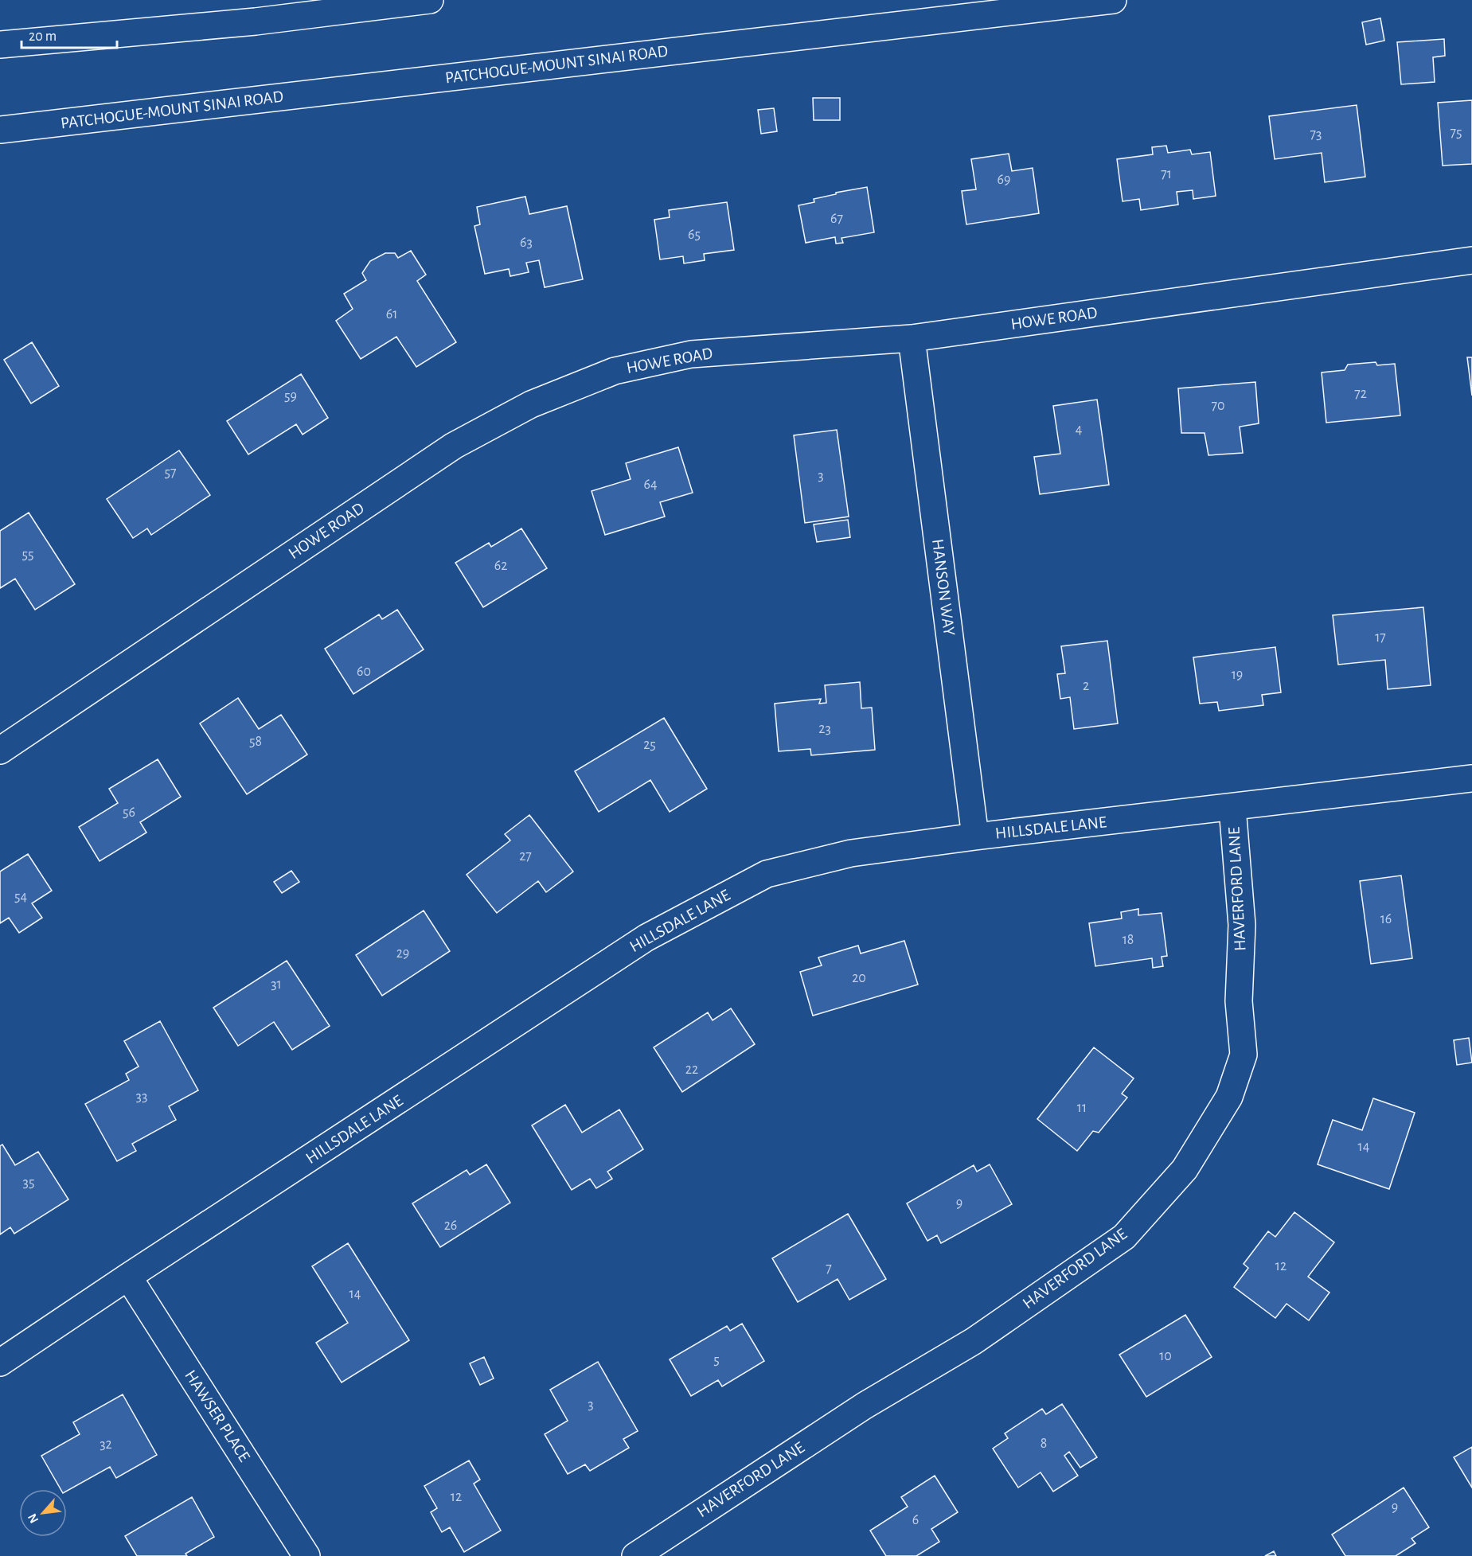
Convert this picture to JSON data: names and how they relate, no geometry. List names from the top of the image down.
{
  "streets": {
    "main road": [
      "PATCHOGUE-MOUNT SINAI ROAD",
      "HOWE ROAD",
      "HANSON WAY",
      "HILLSDALE LANE",
      "HAVERFORD LANE",
      "HAWSER PLACE"
    ]
  },
  "crossings": [
    ["HOWE ROAD", "HANSON WAY"],
    ["HANSON WAY", "HILLSDALE LANE"],
    ["HILLSDALE LANE", "HAVERFORD LANE"],
    ["HILLSDALE LANE", "HAWSER PLACE"]
  ],
  "house_numbers": [
    "75",
    "73",
    "71",
    "69",
    "67",
    "65",
    "63",
    "61",
    "72",
    "59",
    "70",
    "4",
    "57",
    "3",
    "64",
    "55",
    "62",
    "17",
    "60",
    "19",
    "2",
    "23",
    "58",
    "25",
    "56",
    "27",
    "54",
    "16",
    "18",
    "29",
    "20",
    "31",
    "22",
    "33",
    "11",
    "14",
    "35",
    "9",
    "26",
    "12",
    "7",
    "14",
    "10",
    "5",
    "3",
    "8",
    "32",
    "12",
    "9",
    "6"
  ],
  "scale_bar": "20 m",
  "north": "bottom left"
}
